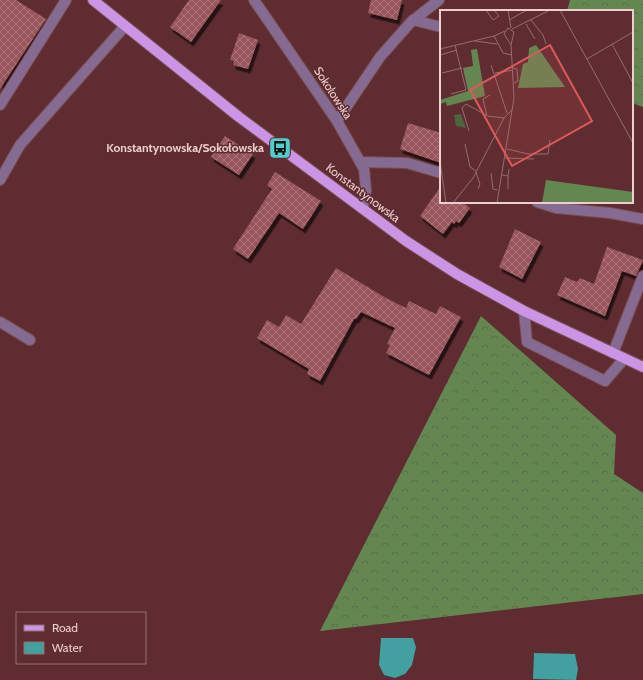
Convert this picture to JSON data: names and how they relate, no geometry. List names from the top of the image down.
{
  "streets": {
    "main road": ["Konstantynowska"],
    "street": ["Sokołowska"]
  },
  "crossings": [
    ["Sokołowska", "Konstantynowska"]
  ],
  "places": {
    "bus stop": ["Konstantynowska/Sokołowska"]
  },
  "legend": ["Road", "Water"]
}
